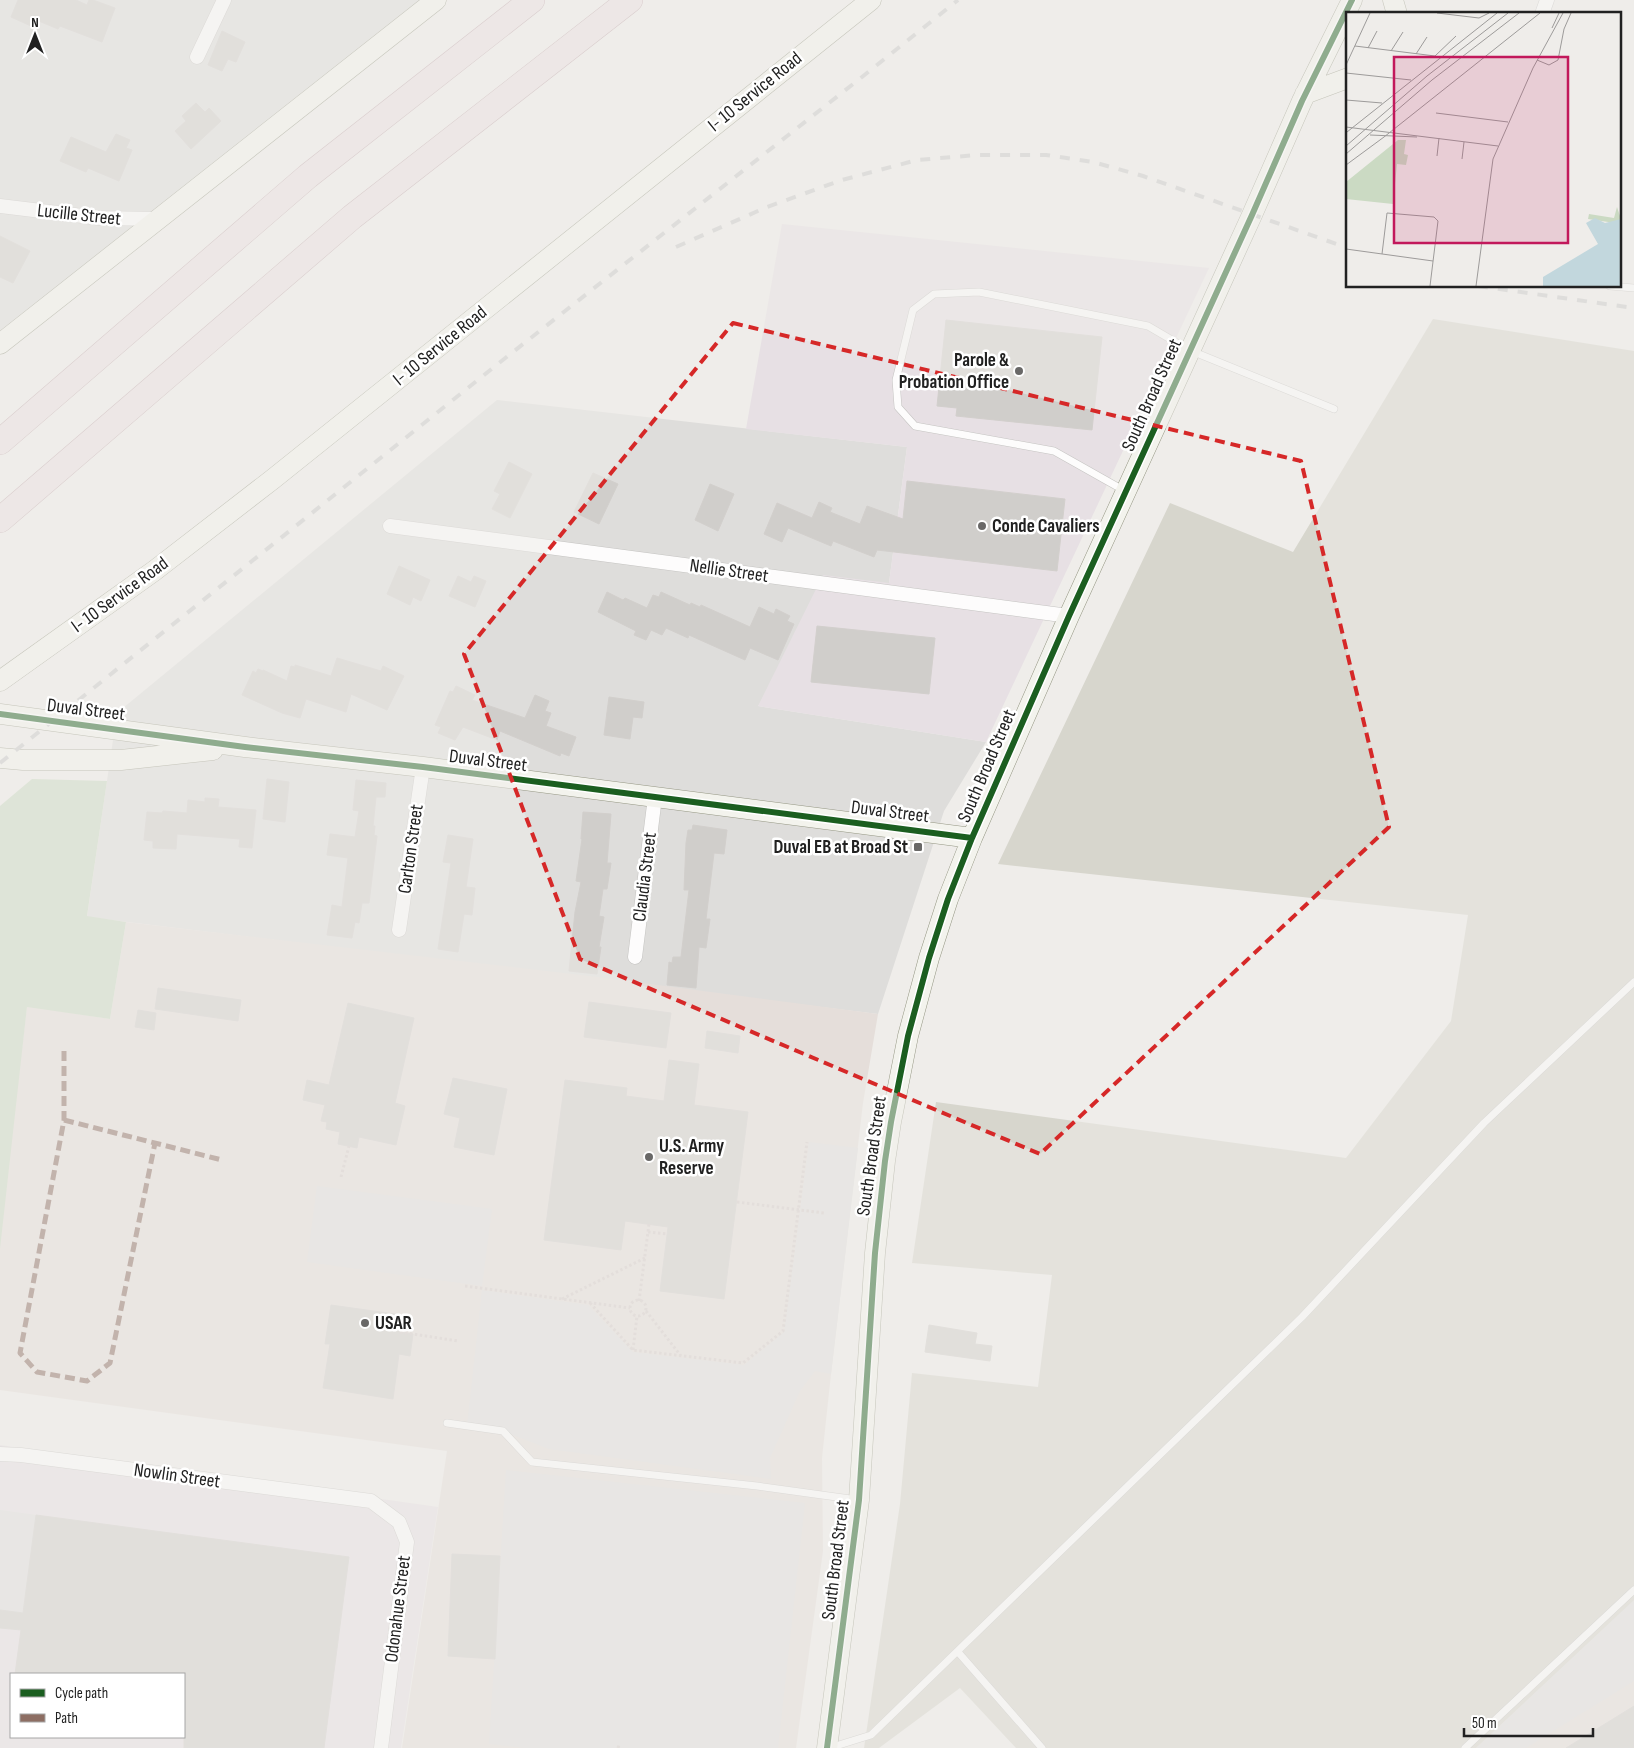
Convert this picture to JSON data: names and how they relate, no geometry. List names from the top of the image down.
{
  "streets": {
    "street": [
      "I- 10 Service Road",
      "Lucille Street",
      "South Broad Street",
      "Nellie Street",
      "Duval Street",
      "Carlton Street",
      "Claudia Street",
      "Nowlin Street",
      "Odonahue Street"
    ]
  },
  "crossings": [
    ["South Broad Street", "Nellie Street"],
    ["South Broad Street", "Duval Street"],
    ["Duval Street", "Carlton Street"],
    ["Duval Street", "Claudia Street"],
    ["Nowlin Street", "Odonahue Street"]
  ],
  "places": {
    "other": [
      "Parole & Probation Office",
      "Conde Cavaliers",
      "U.S. Army Reserve",
      "USAR"
    ],
    "transit": ["Duval EB at Broad St"]
  },
  "legend": ["Cycle path", "Path"],
  "scale_bar": "50 m",
  "north": "top"
}
